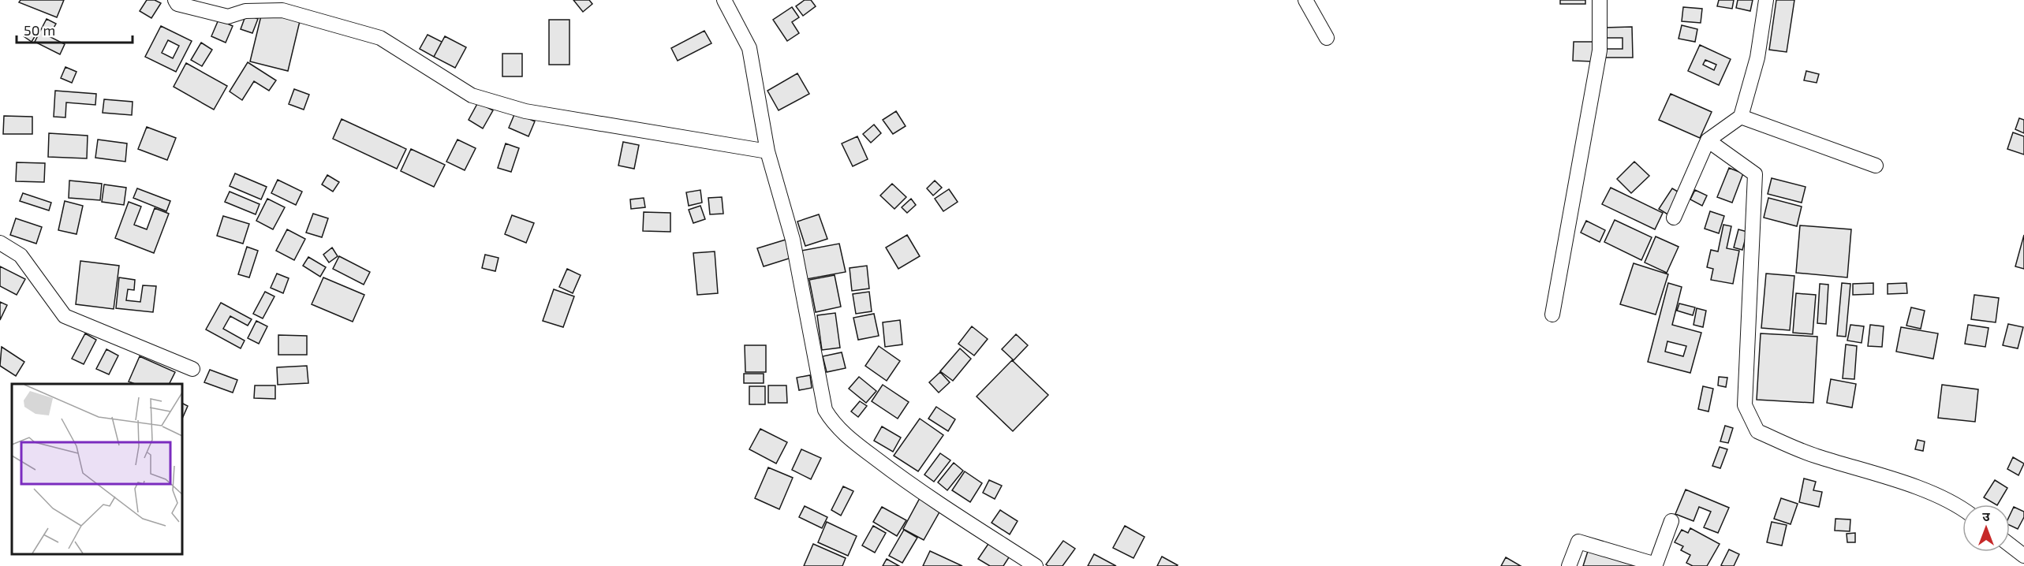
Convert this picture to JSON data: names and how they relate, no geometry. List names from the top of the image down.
{
  "scale_bar": "50 m",
  "north": "top"
}
